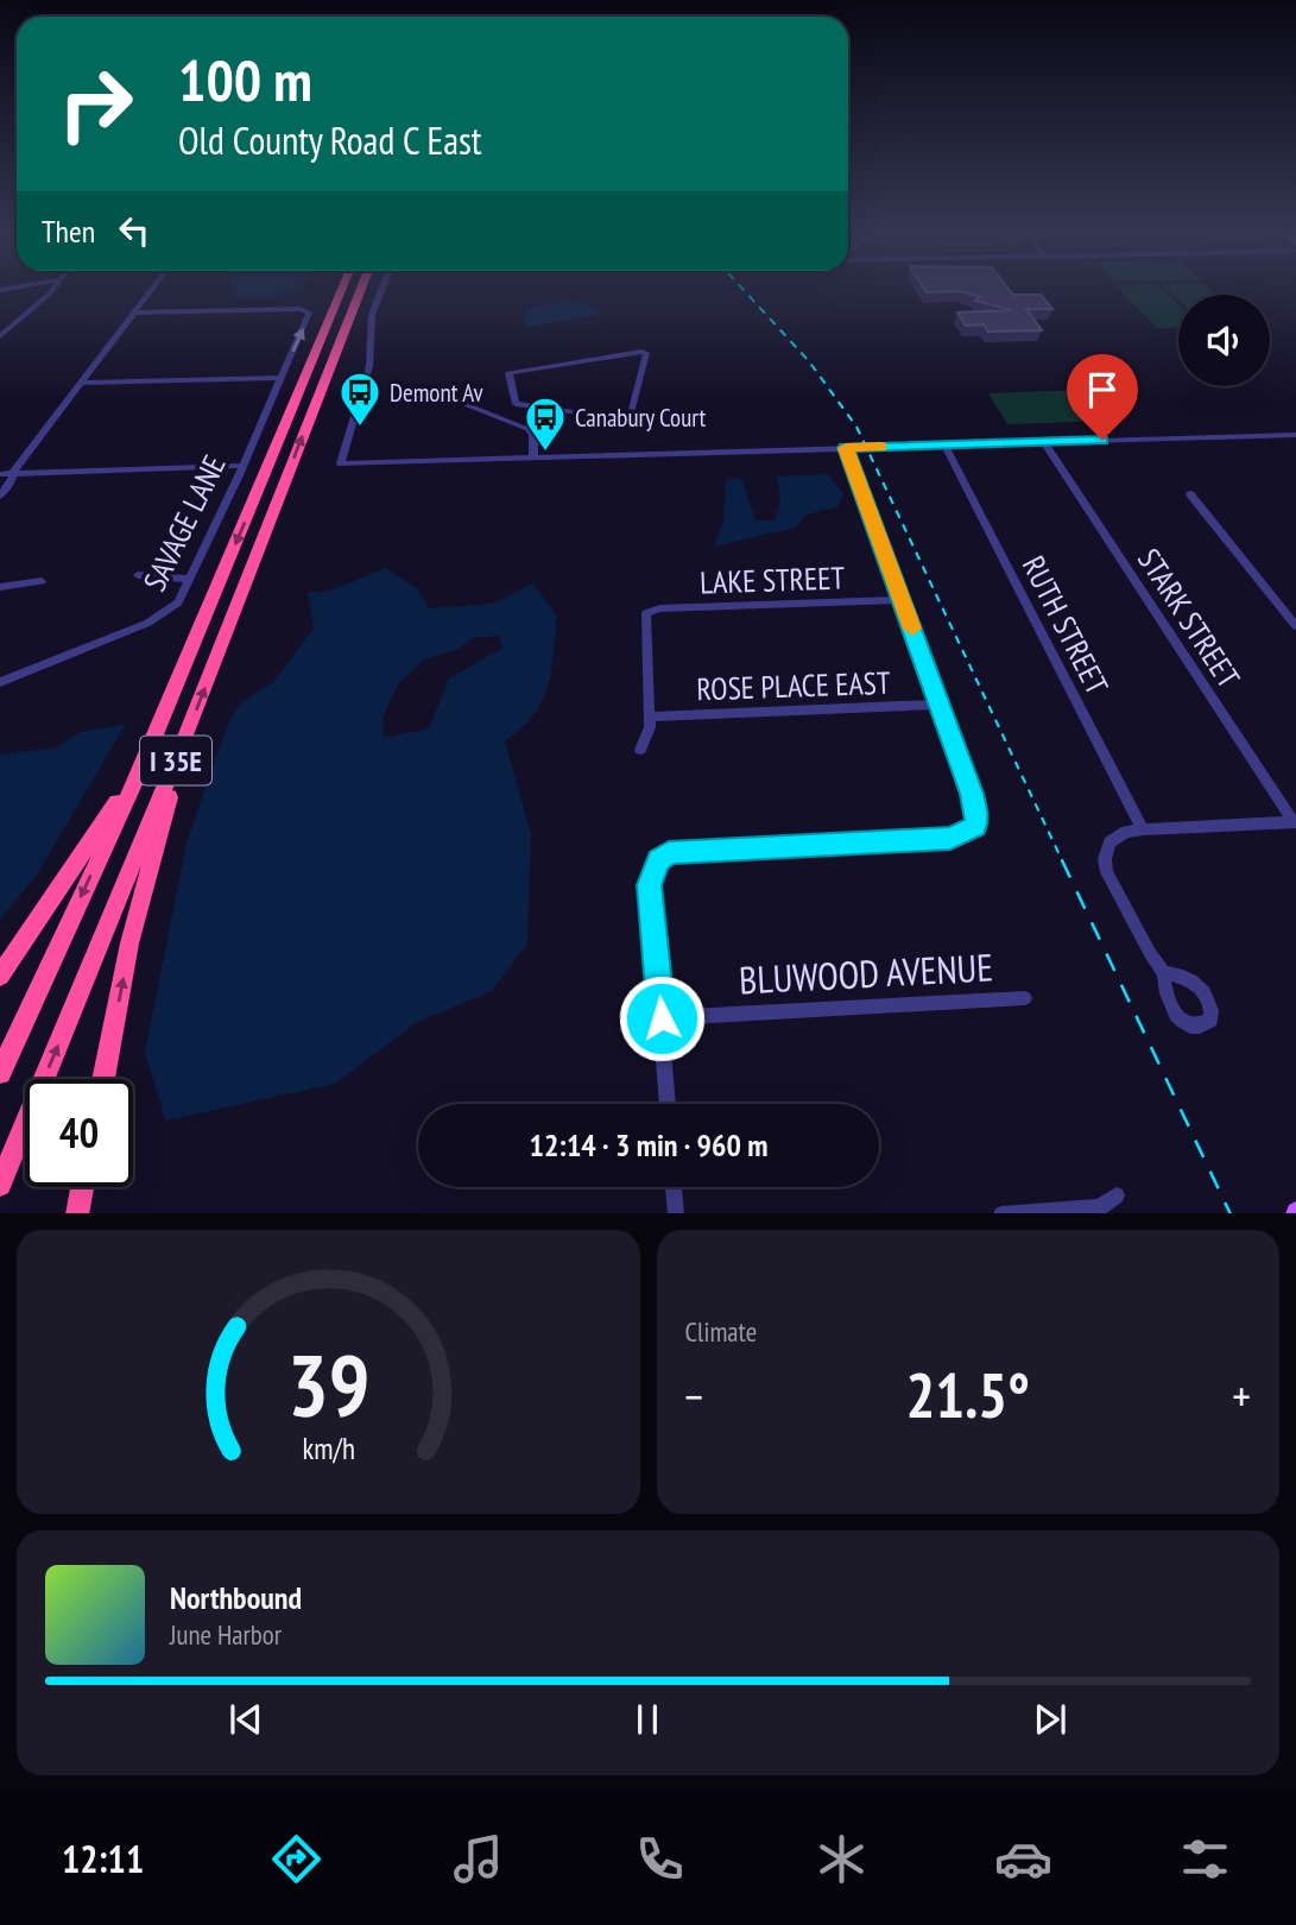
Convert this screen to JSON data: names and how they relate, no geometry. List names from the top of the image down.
{
  "streets": {
    "highway": ["I 35E"],
    "street": [
      "SAVAGE LANE",
      "LAKE STREET",
      "STARK STREET",
      "RUTH STREET",
      "ROSE PLACE EAST",
      "BLUWOOD AVENUE"
    ]
  },
  "crossings": [
    ["LAKE STREET", "ROSE PLACE EAST"]
  ],
  "places": {
    "bus stop": ["Demont Av", "Canabury Court"]
  },
  "page": {
    "turn": ["100 m", "Old County Road C East"],
    "then": "Then",
    "limit": "40",
    "trip": "12:14 · 3 min · 960 m",
    "tile": "Climate",
    "heat": ["−", "21.5°", "+"],
    "song": ["Northbound", "June Harbor"],
    "tabs": "12:11",
    "gauge": ["39", "km/h"]
  }
}
